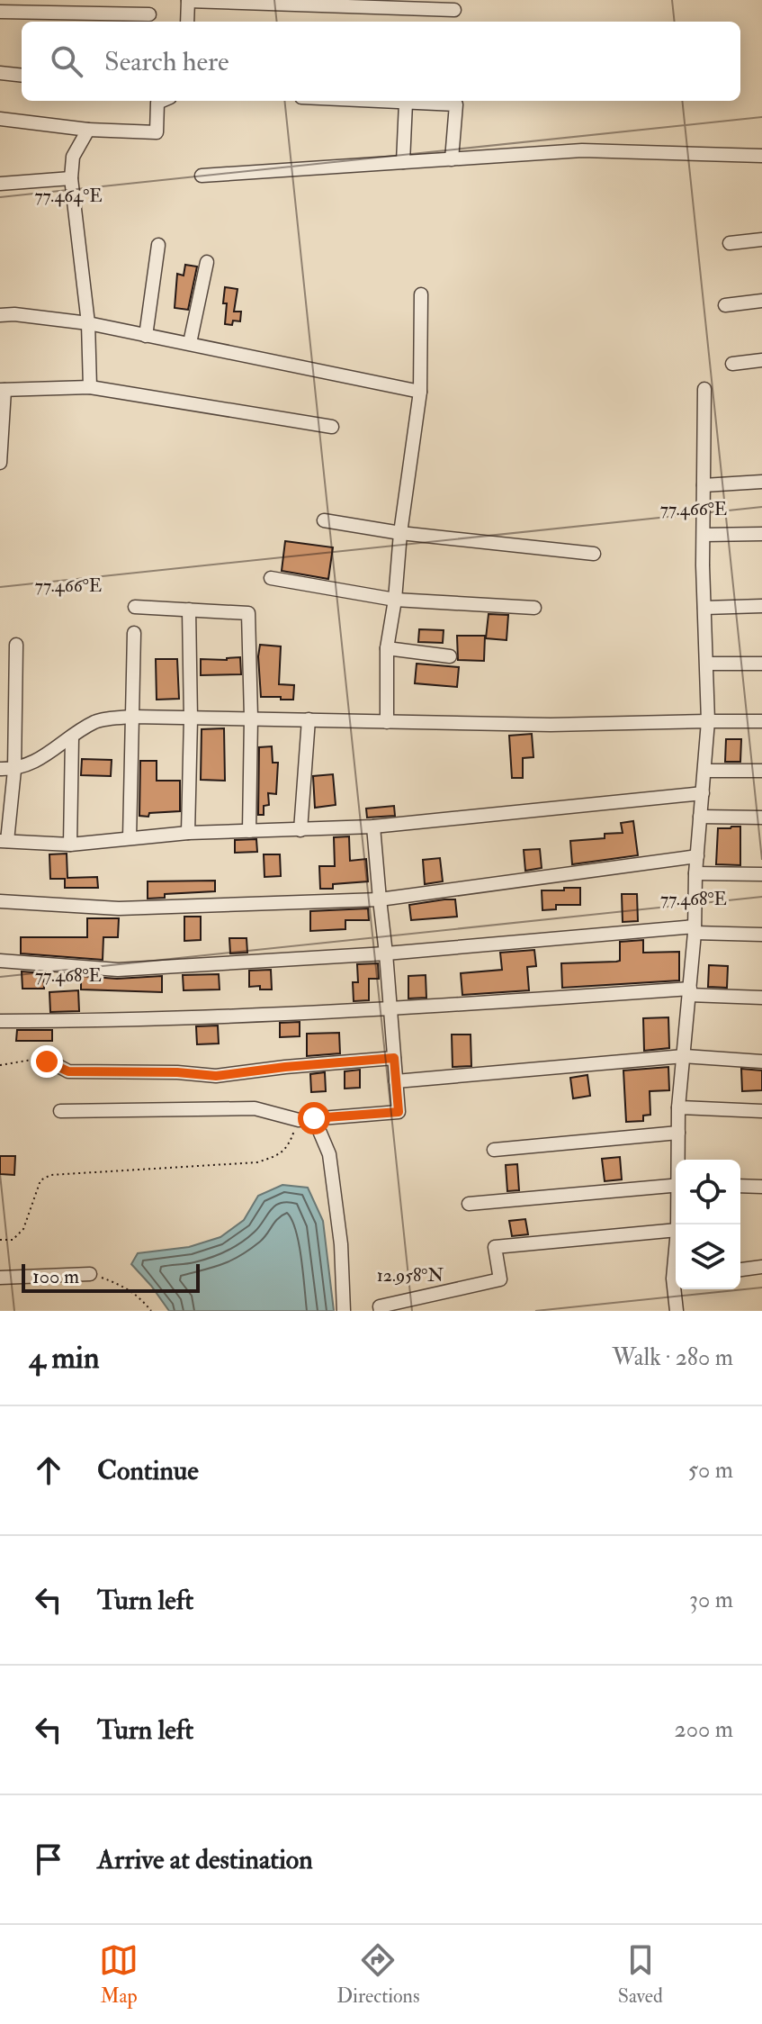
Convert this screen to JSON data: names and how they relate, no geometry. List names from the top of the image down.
{
  "scale_bar": "100 m",
  "page": {
    "search": "Search here",
    "scale": "100 m",
    "heading": ["4 min", "Walk · 280 m"],
    "list": [
      ["Continue", "50 m"],
      ["Turn left", "30 m"],
      ["Turn left", "200 m"],
      "Arrive at destination"
    ],
    "nav": ["Map", "Directions", "Saved"]
  },
  "coordinates": [
    "77.464°E",
    "77.466°E",
    "77.468°E",
    "12.958°N"
  ]
}
